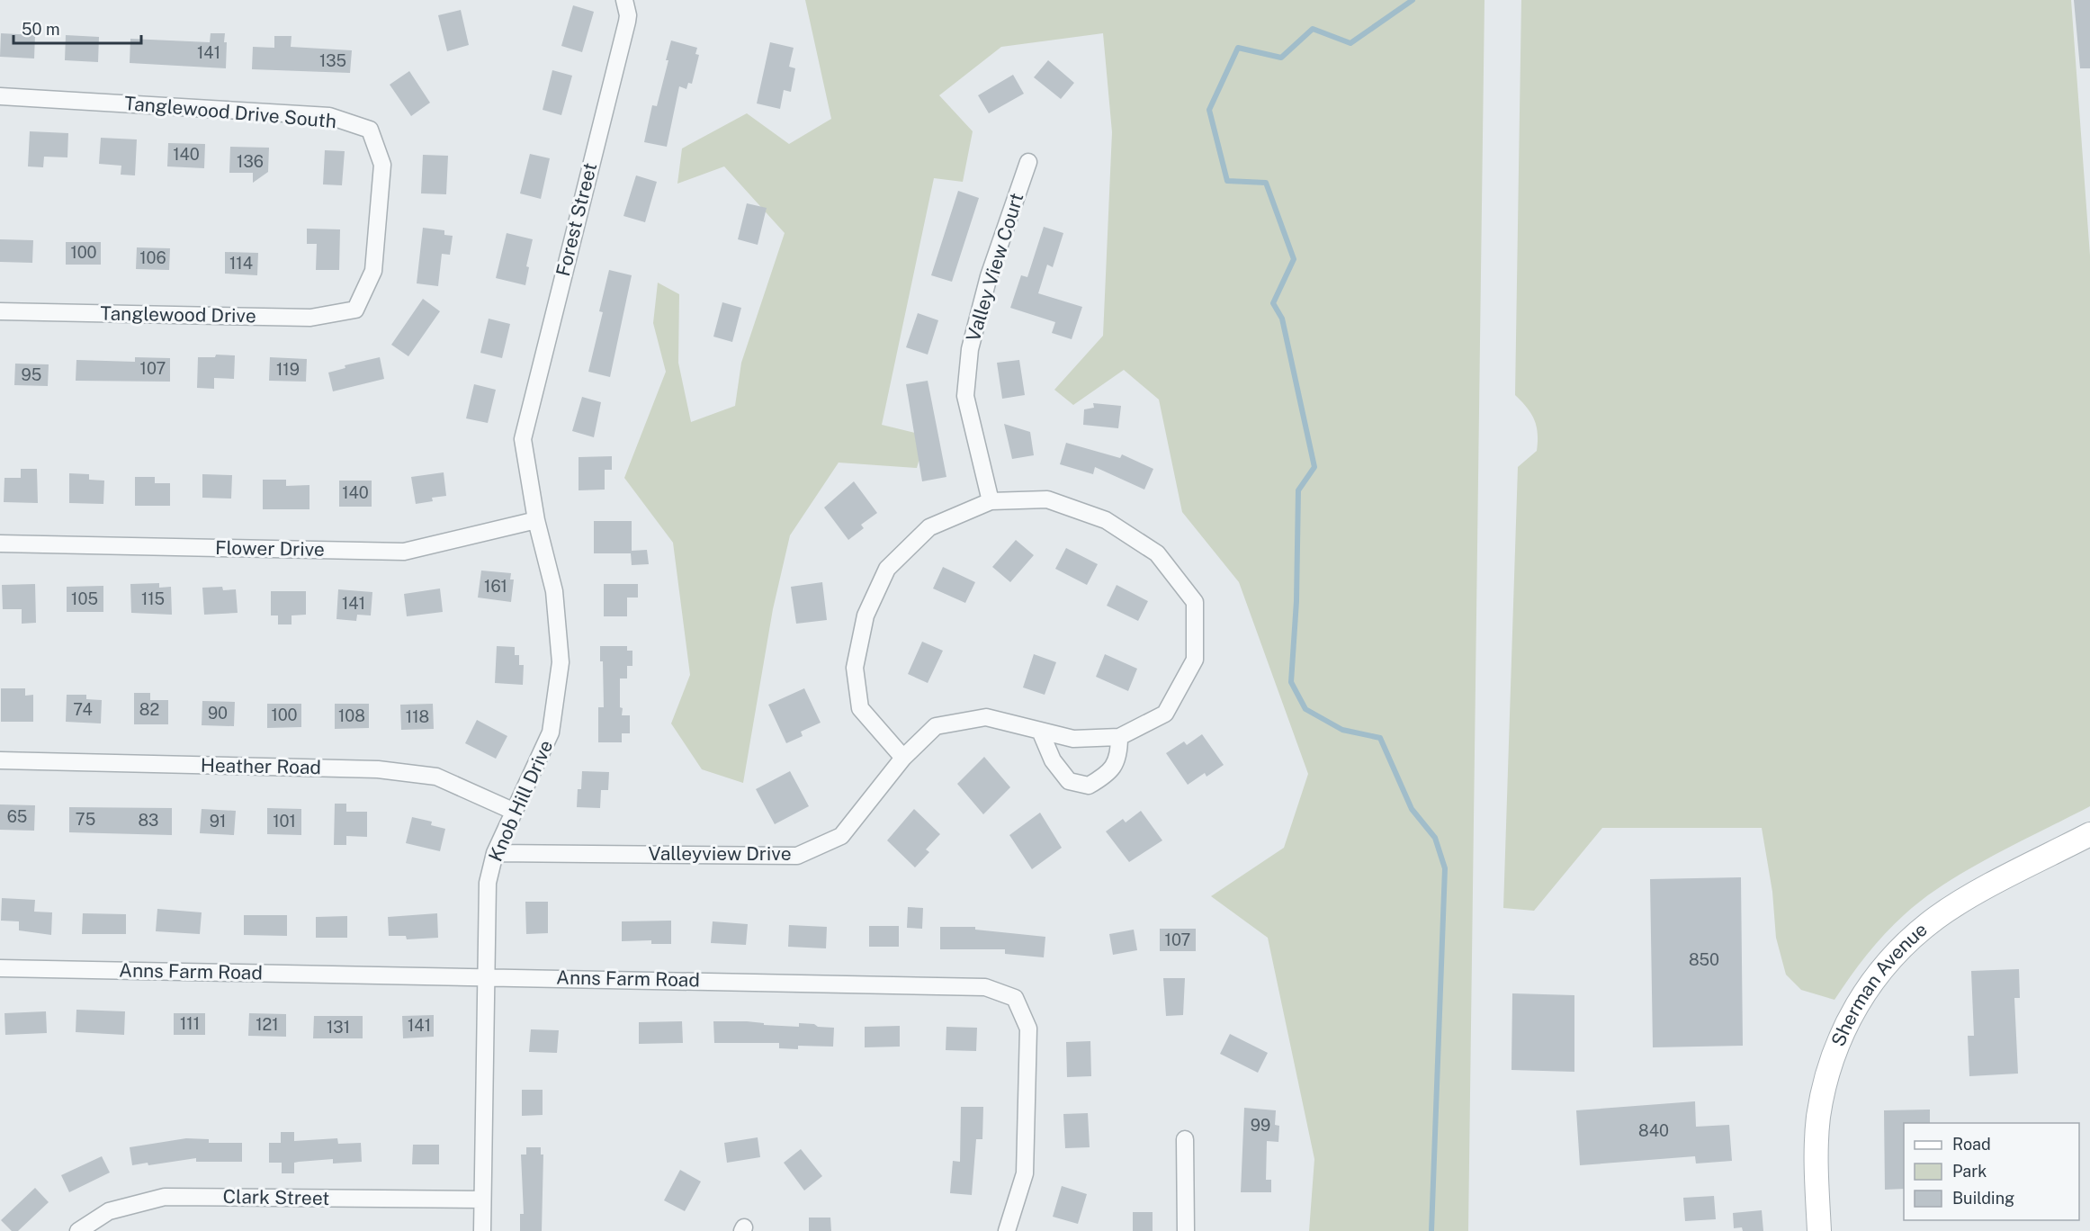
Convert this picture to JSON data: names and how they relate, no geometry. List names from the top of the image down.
{
  "streets": {
    "main road": ["Sherman Avenue"],
    "street": [
      "Tanglewood Drive South",
      "Forest Street",
      "Valley View Court",
      "Tanglewood Drive",
      "Flower Drive",
      "Heather Road",
      "Knob Hill Drive",
      "Valleyview Drive",
      "Anns Farm Road",
      "Clark Street"
    ]
  },
  "crossings": [
    ["Tanglewood Drive South", "Tanglewood Drive"],
    ["Forest Street", "Knob Hill Drive"],
    ["Valley View Court", "Valleyview Drive"],
    ["Flower Drive", "Knob Hill Drive"],
    ["Heather Road", "Knob Hill Drive"],
    ["Knob Hill Drive", "Valleyview Drive"],
    ["Knob Hill Drive", "Anns Farm Road"],
    ["Knob Hill Drive", "Clark Street"]
  ],
  "house_numbers": [
    "141",
    "135",
    "140",
    "136",
    "100",
    "106",
    "114",
    "107",
    "119",
    "95",
    "140",
    "161",
    "105",
    "115",
    "141",
    "74",
    "82",
    "90",
    "100",
    "108",
    "118",
    "65",
    "75",
    "83",
    "91",
    "101",
    "107",
    "850",
    "111",
    "121",
    "141",
    "131",
    "99",
    "840"
  ],
  "legend": ["Road", "Park", "Building"],
  "scale_bar": "50 m"
}
